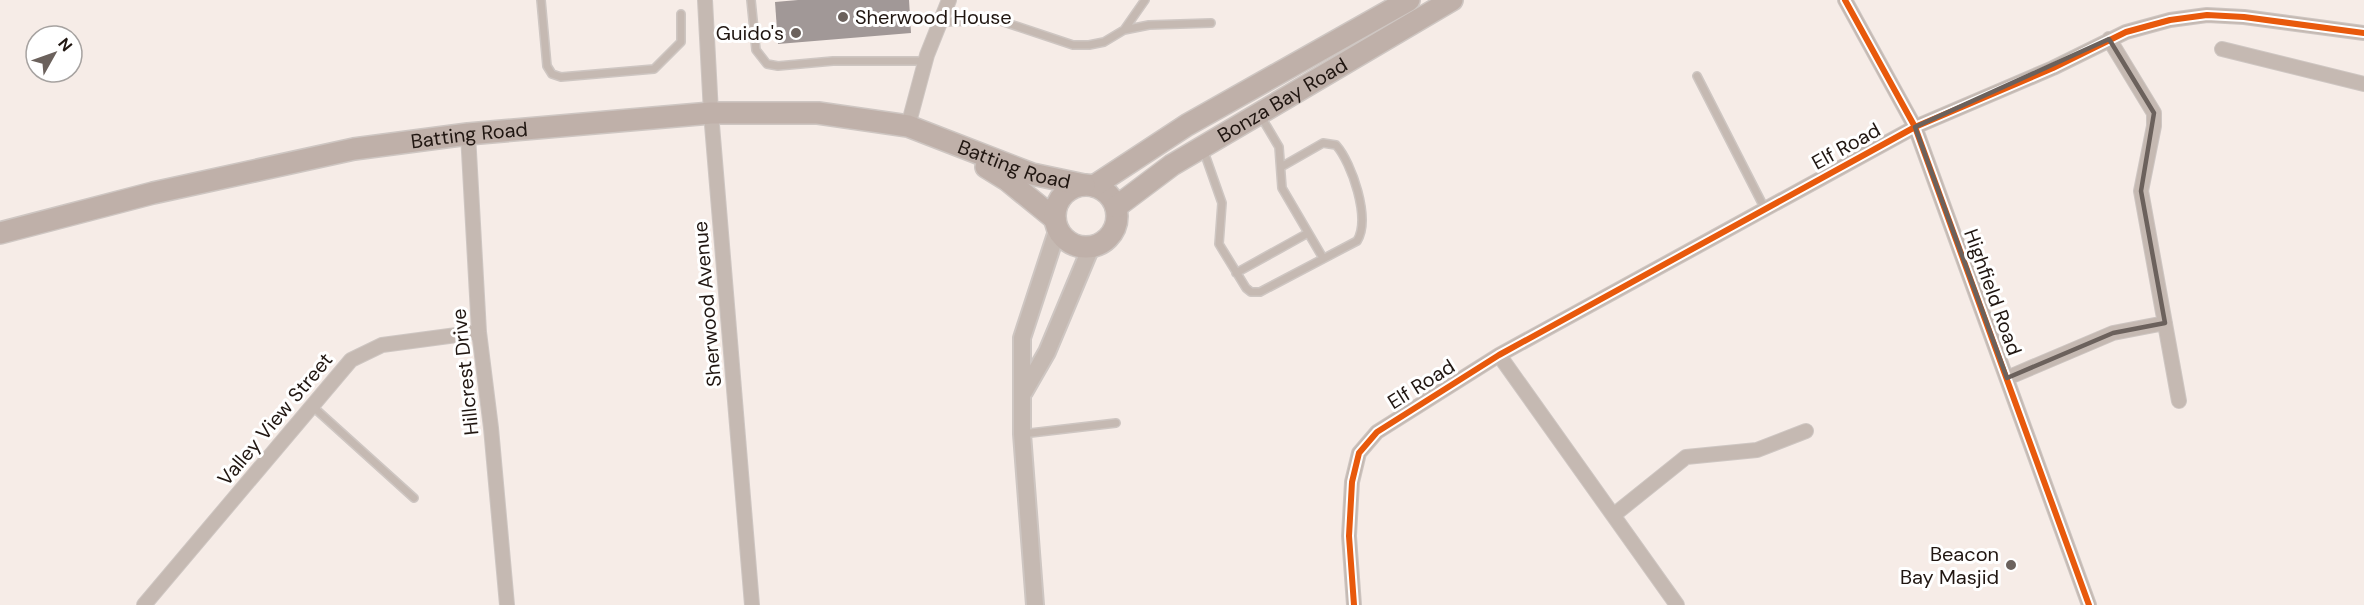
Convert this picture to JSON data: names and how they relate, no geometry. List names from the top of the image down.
{
  "streets": {
    "main road": ["Bonza Bay Road", "Batting Road"],
    "street": [
      "Elf Road",
      "Highfield Road",
      "Sherwood Avenue",
      "Hillcrest Drive",
      "Valley View Street"
    ]
  },
  "crossings": [
    ["Bonza Bay Road", "Batting Road"],
    ["Batting Road", "Sherwood Avenue"],
    ["Batting Road", "Hillcrest Drive"],
    ["Elf Road", "Highfield Road"],
    ["Hillcrest Drive", "Valley View Street"]
  ],
  "places": ["Sherwood House", "Guido's", "Beacon Bay Masjid"],
  "north": "top right"
}
